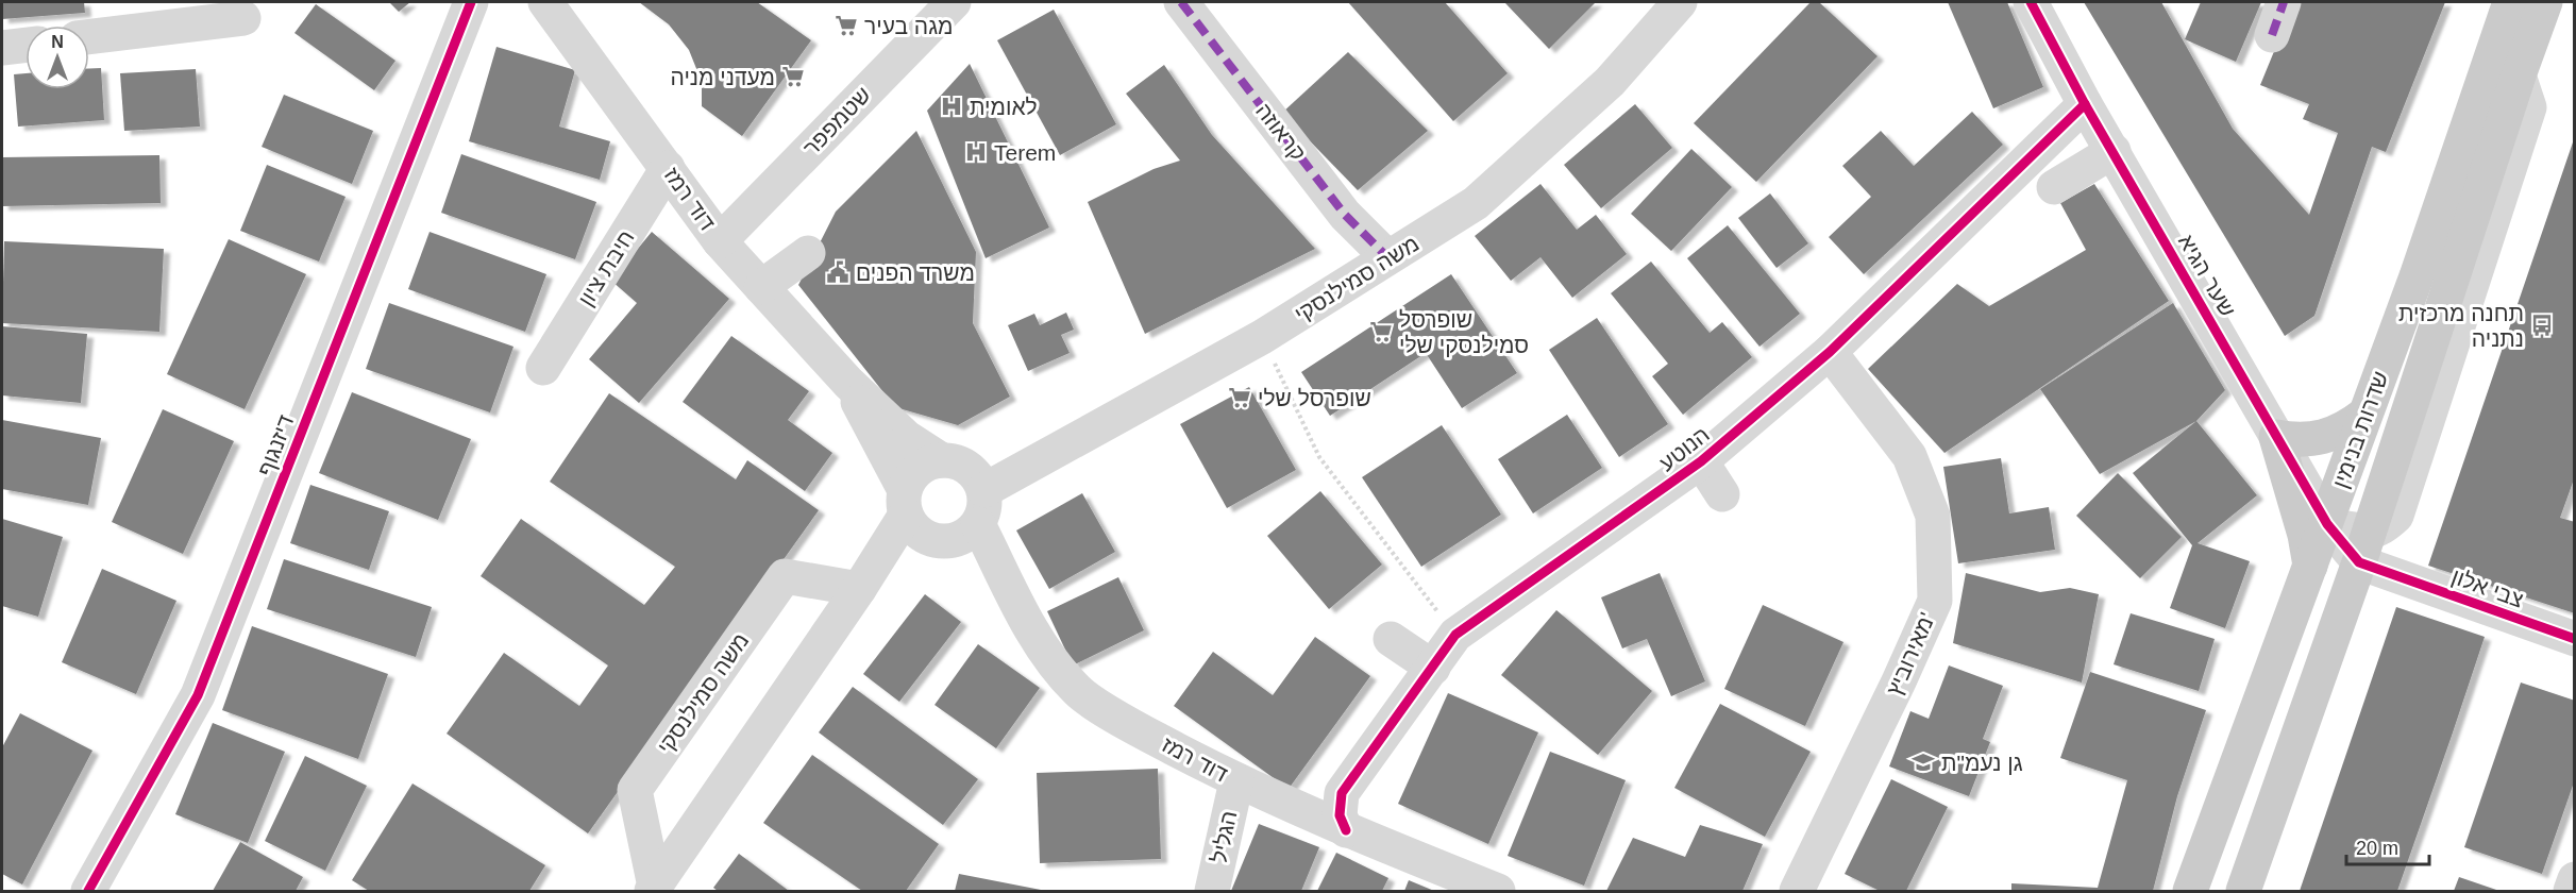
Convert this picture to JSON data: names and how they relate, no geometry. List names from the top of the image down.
{
  "streets": {
    "main road": ["שדרות בנימין"],
    "street": [
      "שטמפפר",
      "קראוזה",
      "דוד רמז",
      "חיבת ציון",
      "שער הגיא",
      "משה סמילנסקי",
      "דיזנגוף",
      "הנוטע",
      "צבי אלון",
      "מאירוביץ'",
      "הגליל"
    ]
  },
  "crossings": [
    ["שטמפפר", "דוד רמז"],
    ["קראוזה", "משה סמילנסקי"],
    ["דוד רמז", "חיבת ציון"],
    ["דוד רמז", "משה סמילנסקי"],
    ["דוד רמז", "הנוטע"],
    ["דוד רמז", "הגליל"],
    ["שער הגיא", "שדרות בנימין"],
    ["שער הגיא", "הנוטע"],
    ["שער הגיא", "צבי אלון"],
    ["שדרות בנימין", "צבי אלון"],
    ["הנוטע", "מאירוביץ'"]
  ],
  "places": {
    "supermarket": [
      "מגה בעיר",
      "מעדני מניה",
      "שופרסל סמילנסקי שלי",
      "שופרסל שלי"
    ],
    "hospital": ["לאומית", "Terem"],
    "public building": ["משרד הפנים"],
    "bus stop": ["תחנה מרכזית נתניה"],
    "school or university": ["גן נעמ\"ת"]
  },
  "scale_bar": "20 m",
  "north": "top"
}
